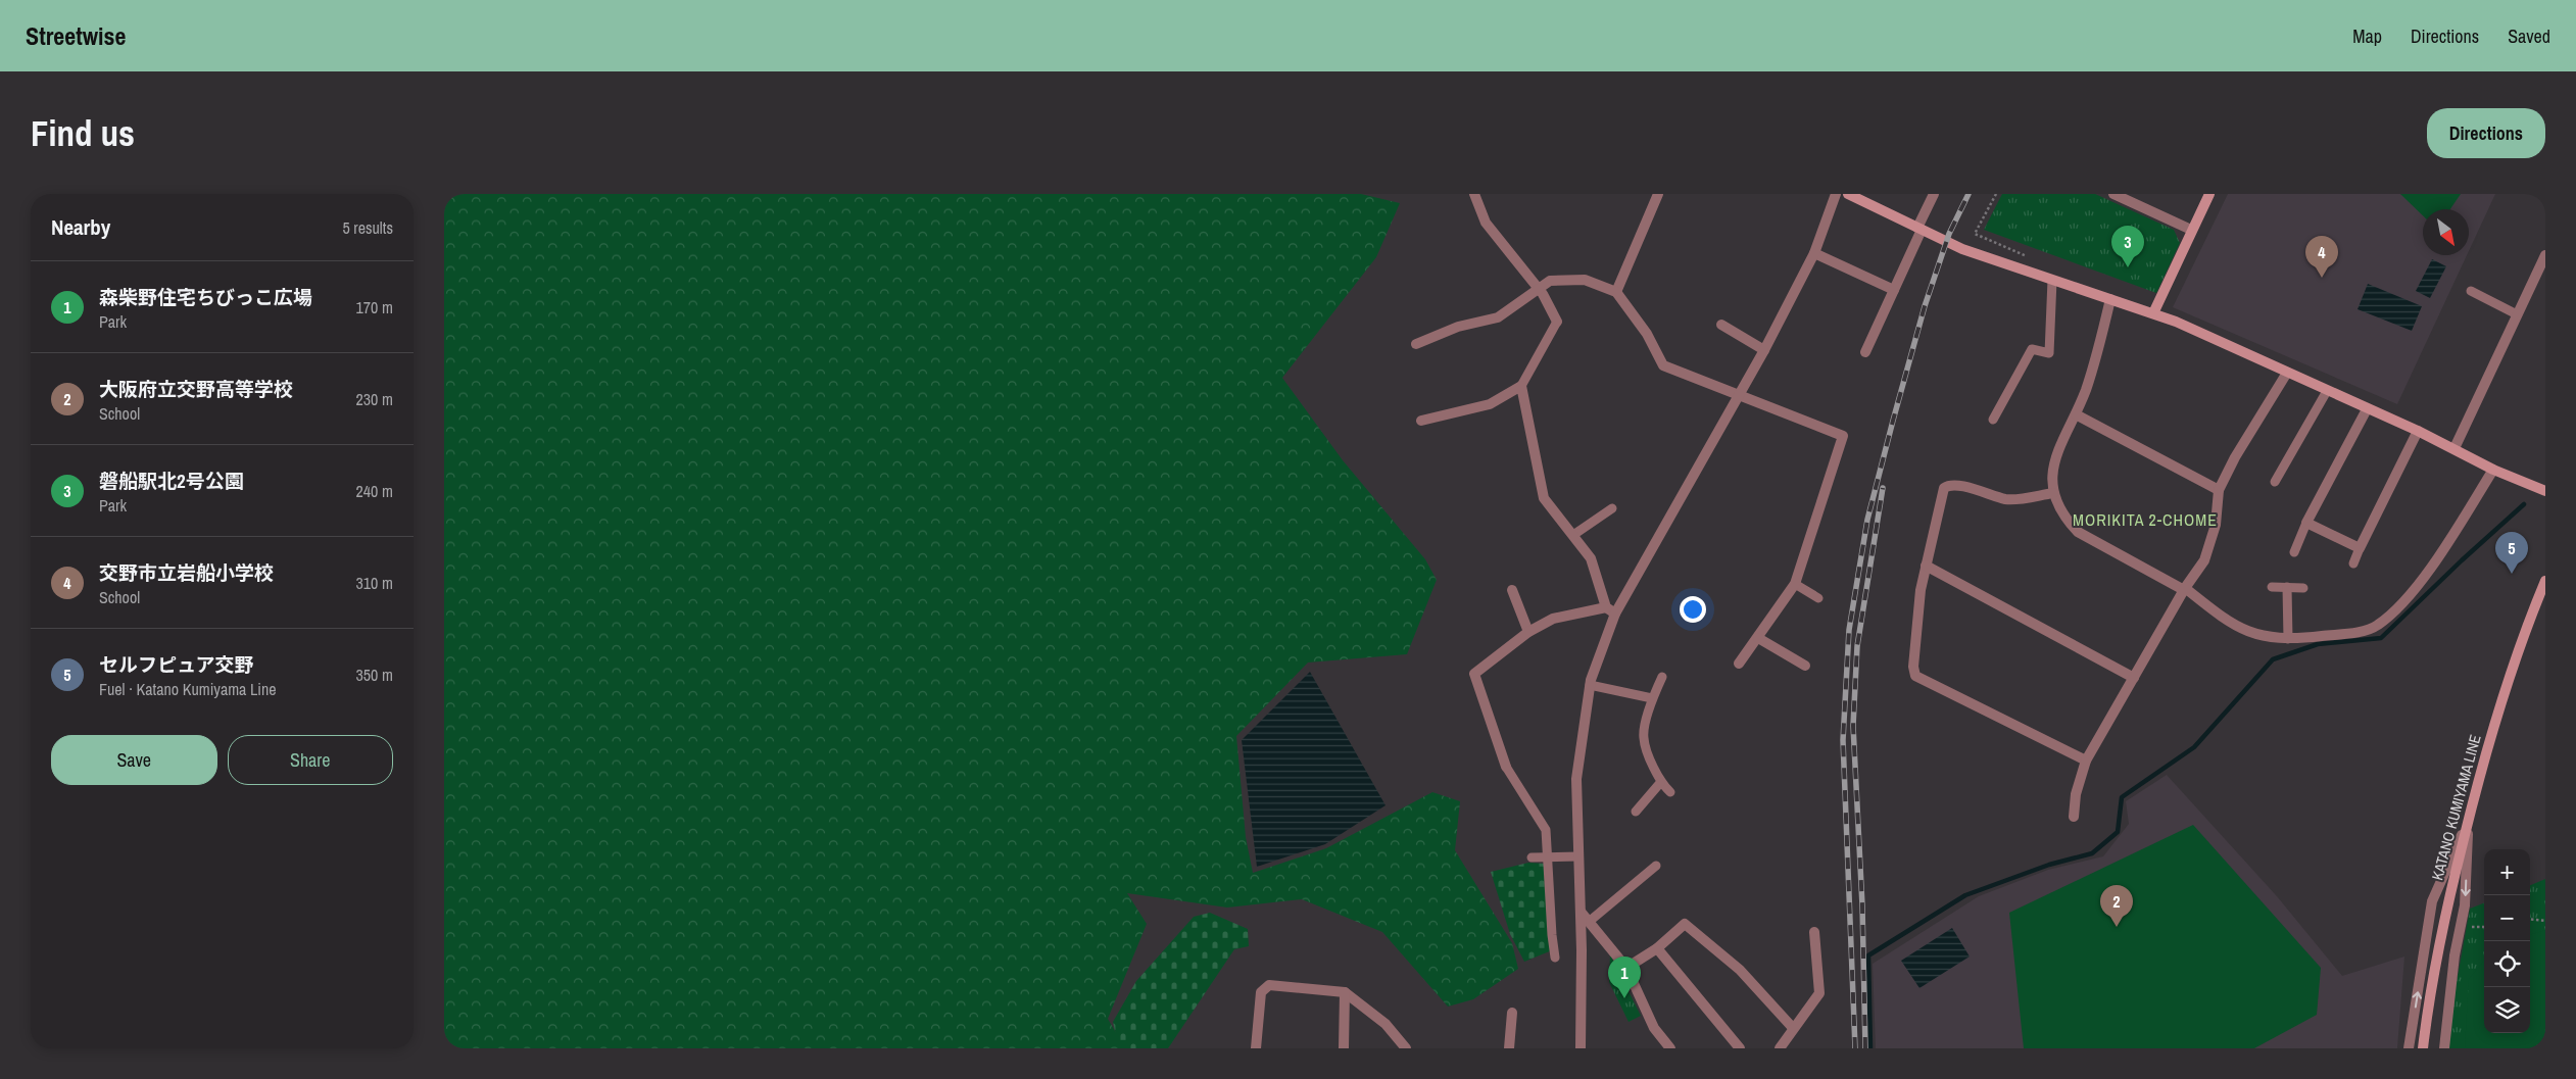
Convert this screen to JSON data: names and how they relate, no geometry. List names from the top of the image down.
{
  "streets": {
    "street": ["KATANO KUMIYAMA LINE"]
  },
  "districts": ["MORIKITA 2-CHOME"],
  "north": "bottom right",
  "page": {
    "header": "Streetwise",
    "nav": ["Map", "Directions", "Saved"],
    "buttons": [
      "Directions",
      ["Save", "Share"]
    ],
    "title": "Find us",
    "heading": ["Nearby", "5 results"],
    "pins": [
      "3",
      "4",
      "5",
      "2",
      "1"
    ],
    "list": [
      {
        "mark": "1",
        "name": "森柴野住宅ちびっこ広場",
        "note": "Park",
        "value": "170 m"
      },
      {
        "mark": "2",
        "name": "大阪府立交野高等学校",
        "note": "School",
        "value": "230 m"
      },
      {
        "mark": "3",
        "name": "磐船駅北2号公園",
        "note": "Park",
        "value": "240 m"
      },
      {
        "mark": "4",
        "name": "交野市立岩船小学校",
        "note": "School",
        "value": "310 m"
      },
      {
        "mark": "5",
        "name": "セルフピュア交野",
        "note": "Fuel · Katano Kumiyama Line",
        "value": "350 m"
      }
    ],
    "map_buttons": ["+", "−"]
  }
}
